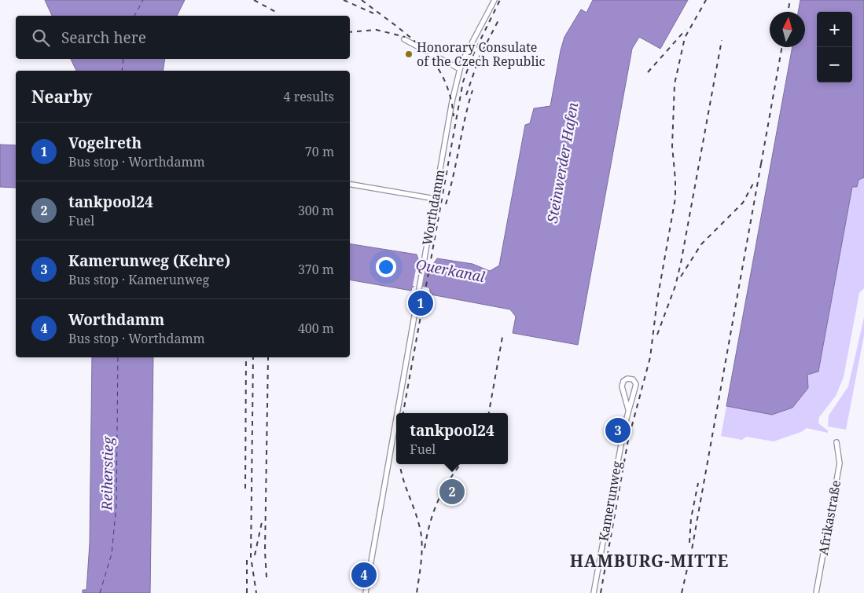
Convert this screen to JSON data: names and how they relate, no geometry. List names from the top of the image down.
{
  "streets": {
    "street": ["Worthdamm", "Kamerunweg", "Afrikastraße"]
  },
  "districts": ["HAMBURG-MITTE"],
  "water": ["Steinwerder Hafen", "Querkanal", "Reiherstieg"],
  "places": ["Honorary Consulate of the Czech Republic"],
  "north": "top",
  "page": {
    "map_buttons": ["+", "−"],
    "search": "Search here",
    "heading": ["Nearby", "4 results"],
    "list": [
      {
        "mark": "1",
        "name": "Vogelreth",
        "note": "Bus stop · Worthdamm",
        "value": "70 m"
      },
      {
        "mark": "2",
        "name": "tankpool24",
        "note": "Fuel",
        "value": "300 m"
      },
      {
        "mark": "3",
        "name": "Kamerunweg (Kehre)",
        "note": "Bus stop · Kamerunweg",
        "value": "370 m"
      },
      {
        "mark": "4",
        "name": "Worthdamm",
        "note": "Bus stop · Worthdamm",
        "value": "400 m"
      }
    ],
    "pins": [
      "1",
      "3",
      "2",
      "4"
    ],
    "popup": ["tankpool24", "Fuel"]
  }
}
